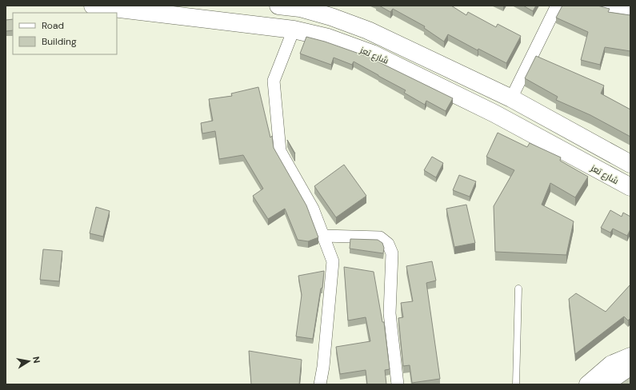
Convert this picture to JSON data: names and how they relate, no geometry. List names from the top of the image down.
{
  "streets": {
    "main road": ["شارع تعز"]
  },
  "legend": ["Road", "Building"],
  "north": "right"
}
